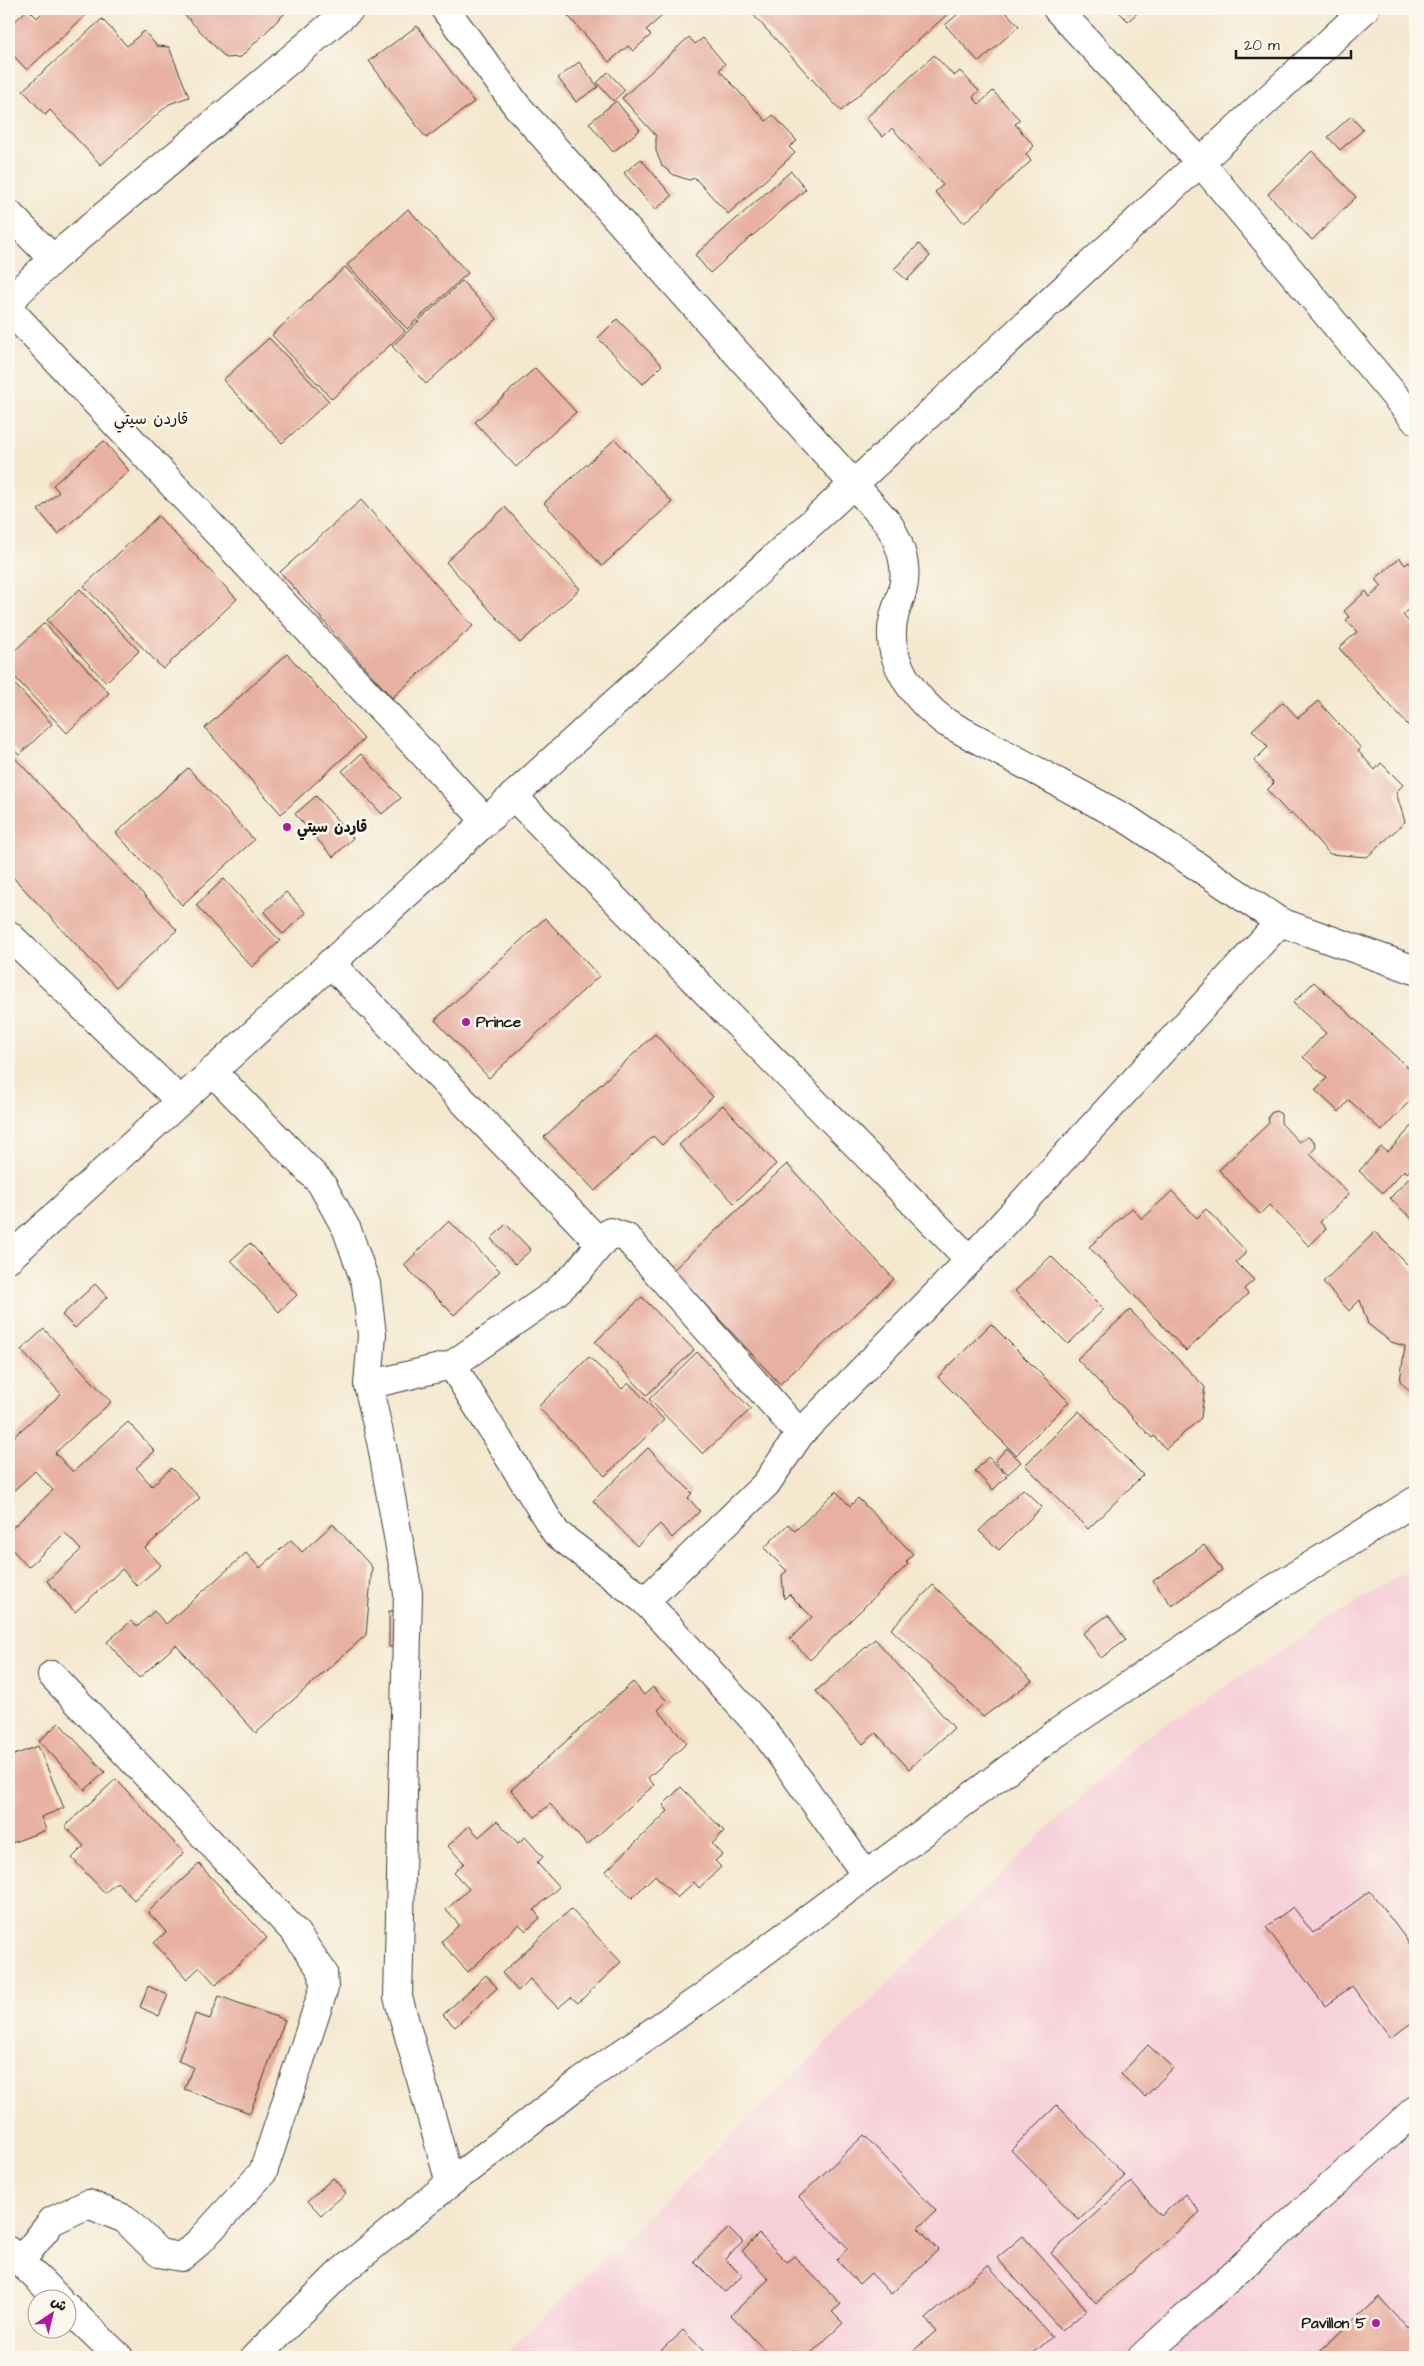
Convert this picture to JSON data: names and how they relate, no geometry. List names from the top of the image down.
{
  "districts": ["قاردن سيتي"],
  "places": ["قاردن سيتي", "Prince", "Pavillon 5"],
  "scale_bar": "20 m",
  "north": "top right"
}
